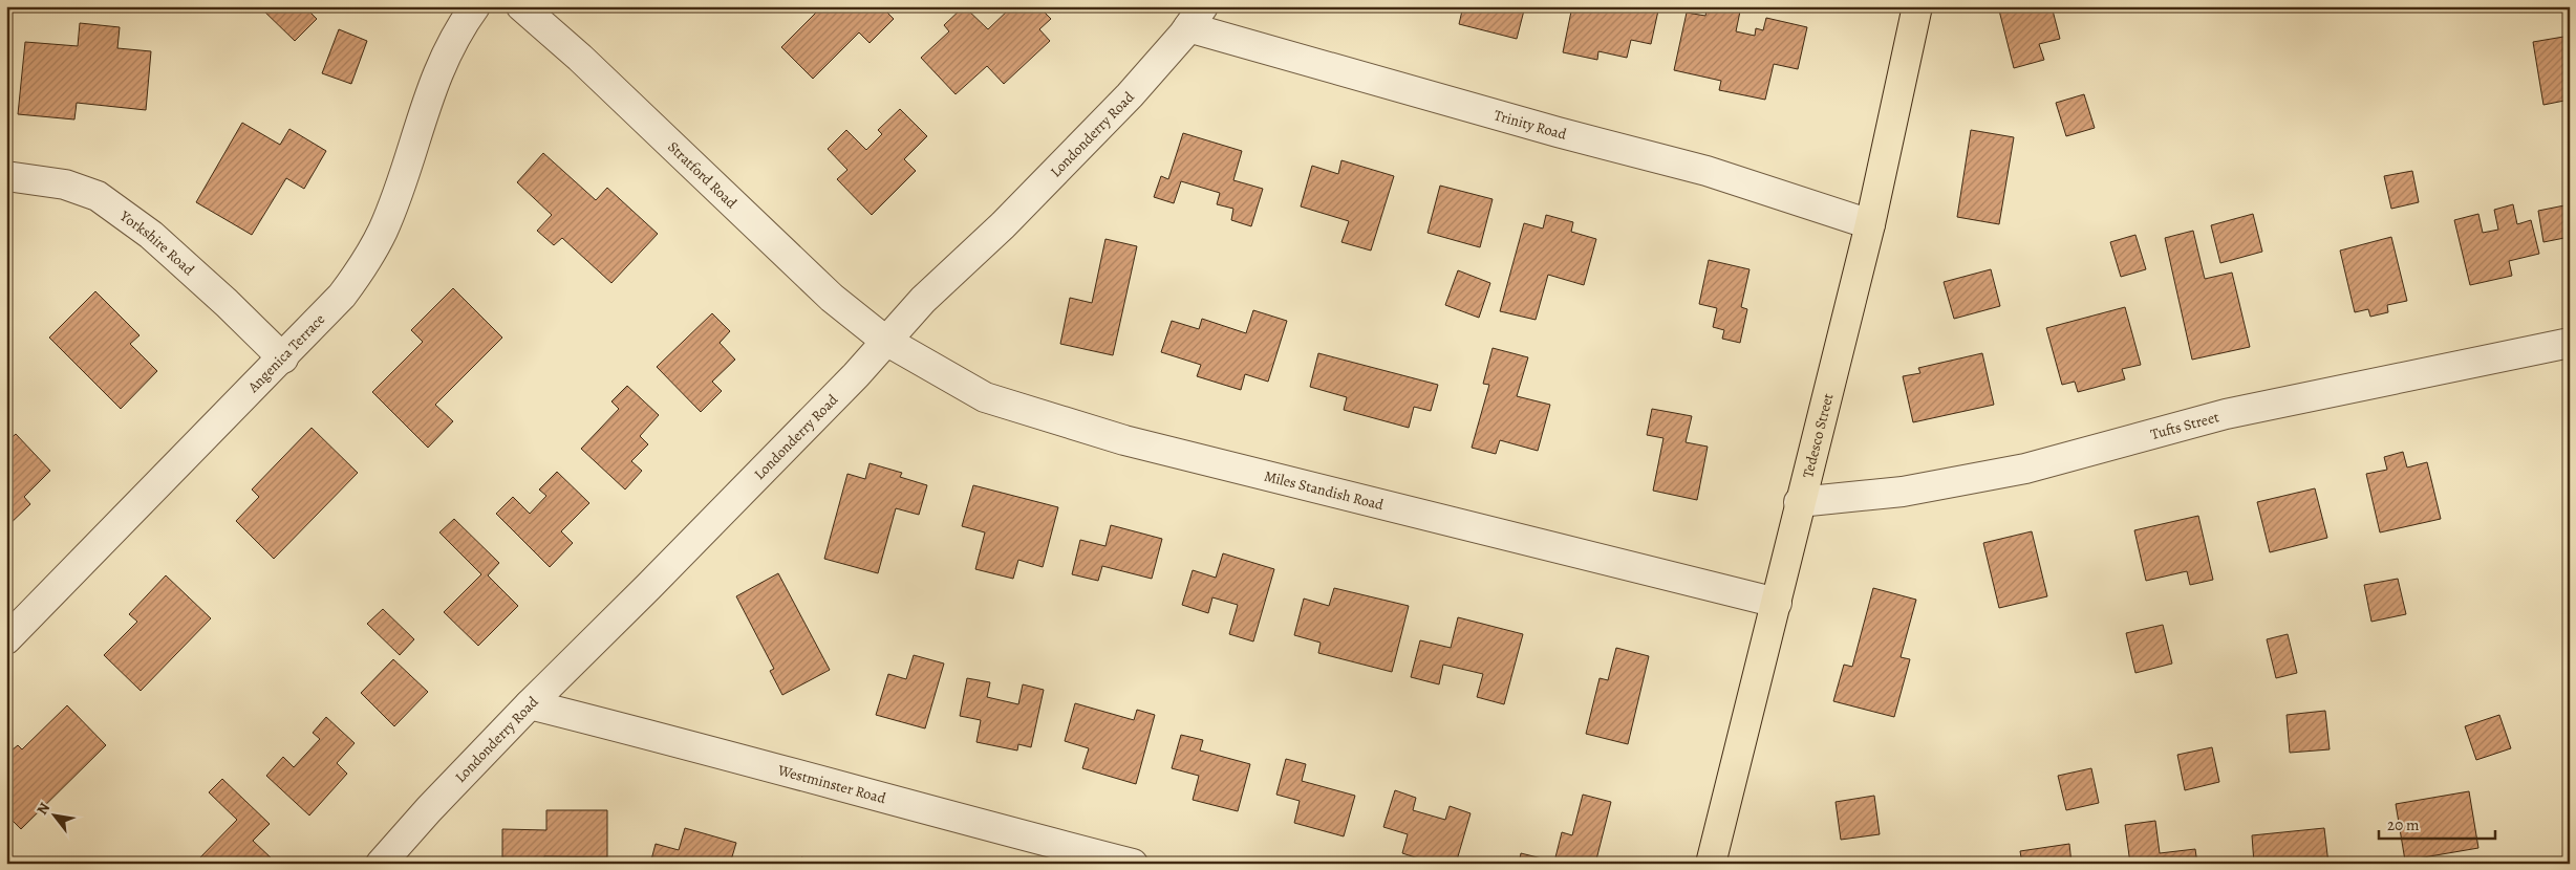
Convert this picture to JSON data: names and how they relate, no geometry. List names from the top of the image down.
{
  "streets": {
    "main road": ["Tedesco Street"],
    "street": [
      "Trinity Road",
      "Londonderry Road",
      "Stratford Road",
      "Yorkshire Road",
      "Angenica Terrace",
      "Tufts Street",
      "Miles Standish Road",
      "Westminster Road"
    ]
  },
  "crossings": [
    ["Trinity Road", "Londonderry Road"],
    ["Trinity Road", "Tedesco Street"],
    ["Londonderry Road", "Stratford Road"],
    ["Londonderry Road", "Miles Standish Road"],
    ["Londonderry Road", "Westminster Road"],
    ["Stratford Road", "Miles Standish Road"],
    ["Yorkshire Road", "Angenica Terrace"],
    ["Tufts Street", "Tedesco Street"],
    ["Tedesco Street", "Miles Standish Road"]
  ],
  "scale_bar": "20 m",
  "north": "top left"
}
